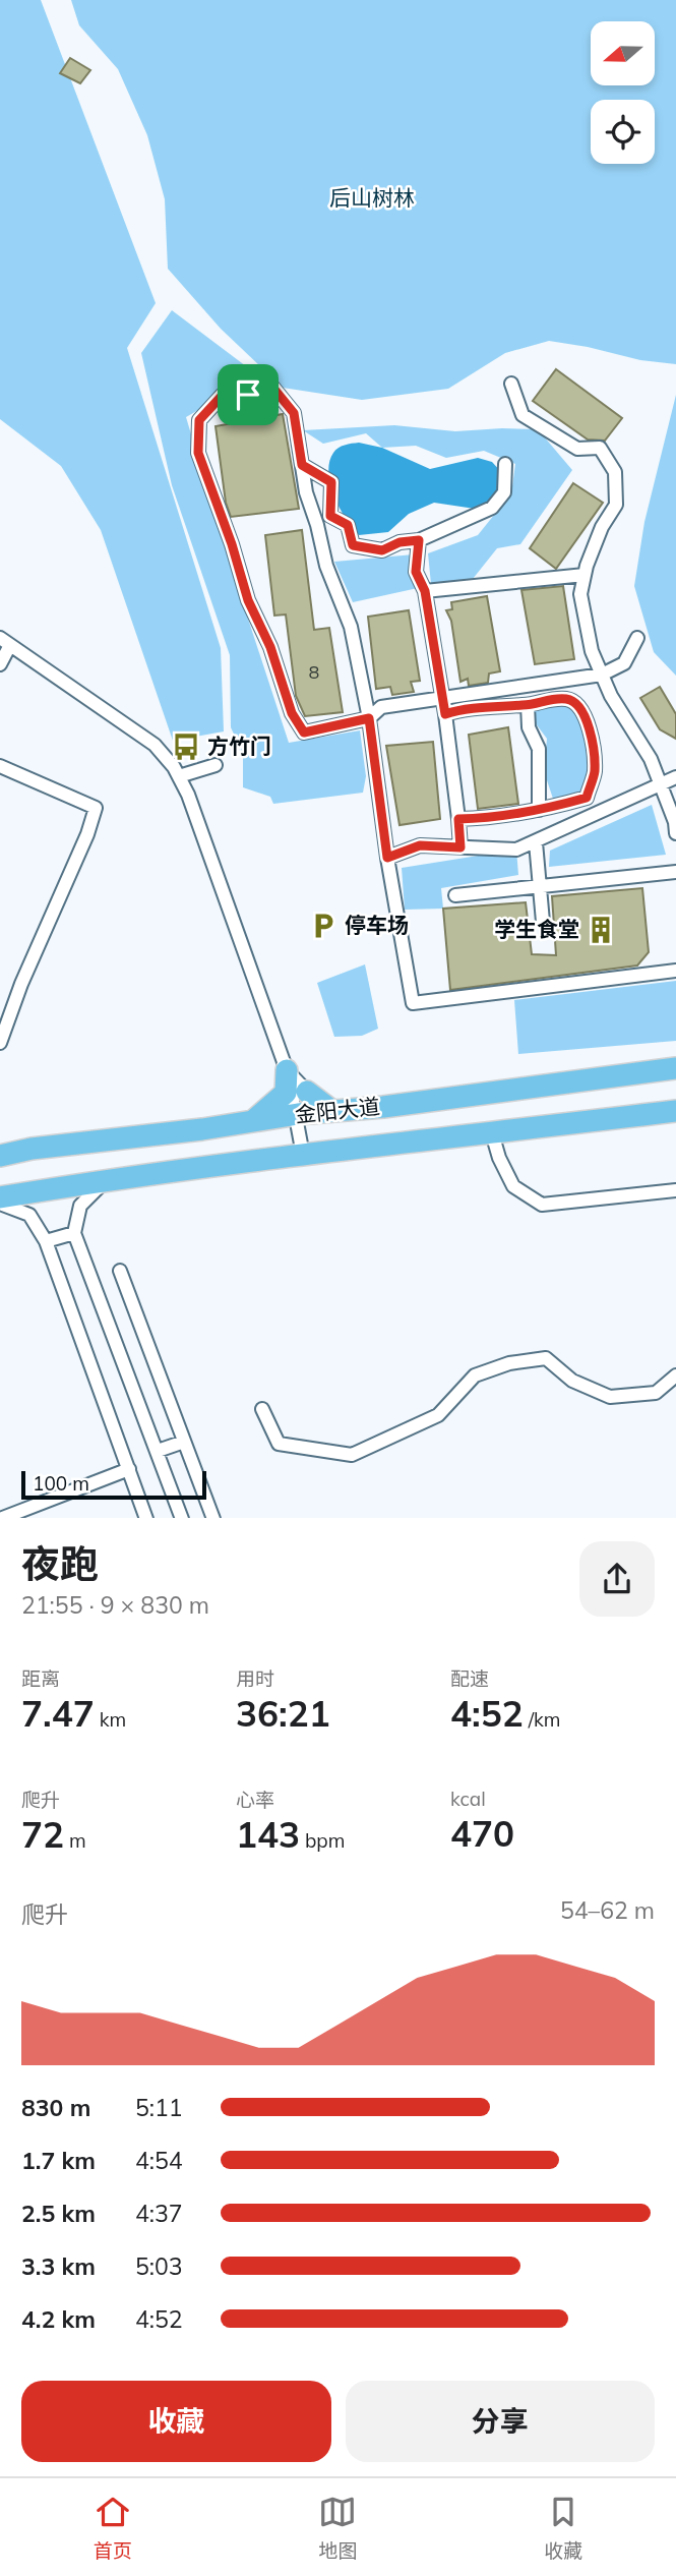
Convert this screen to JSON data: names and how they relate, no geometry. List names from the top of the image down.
{
  "streets": {
    "main road": ["金阳大道"]
  },
  "parks": ["后山树林"],
  "places": {
    "bus stop": ["方竹门"],
    "parking": ["停车场"],
    "building": ["学生食堂"]
  },
  "house_numbers": ["8"],
  "scale_bar": "100 m",
  "north": "left",
  "page": {
    "scale": "100 m",
    "heading": ["夜跑", "21:55 · 9 × 830 m"],
    "stats": [
      ["距离", "7.47 km"],
      ["用时", "36:21"],
      ["配速", "4:52 /km"],
      ["爬升", "72 m"],
      ["心率", "143 bpm"],
      ["kcal", "470"]
    ],
    "chart": ["爬升", "54–62 m"],
    "list": [
      {
        "name": "830 m",
        "note": "5:11"
      },
      {
        "name": "1.7 km",
        "note": "4:54"
      },
      {
        "name": "2.5 km",
        "note": "4:37"
      },
      {
        "name": "3.3 km",
        "note": "5:03"
      },
      {
        "name": "4.2 km",
        "note": "4:52"
      }
    ],
    "buttons": ["收藏", "分享"],
    "tabs": ["首页", "地图", "收藏"]
  }
}
